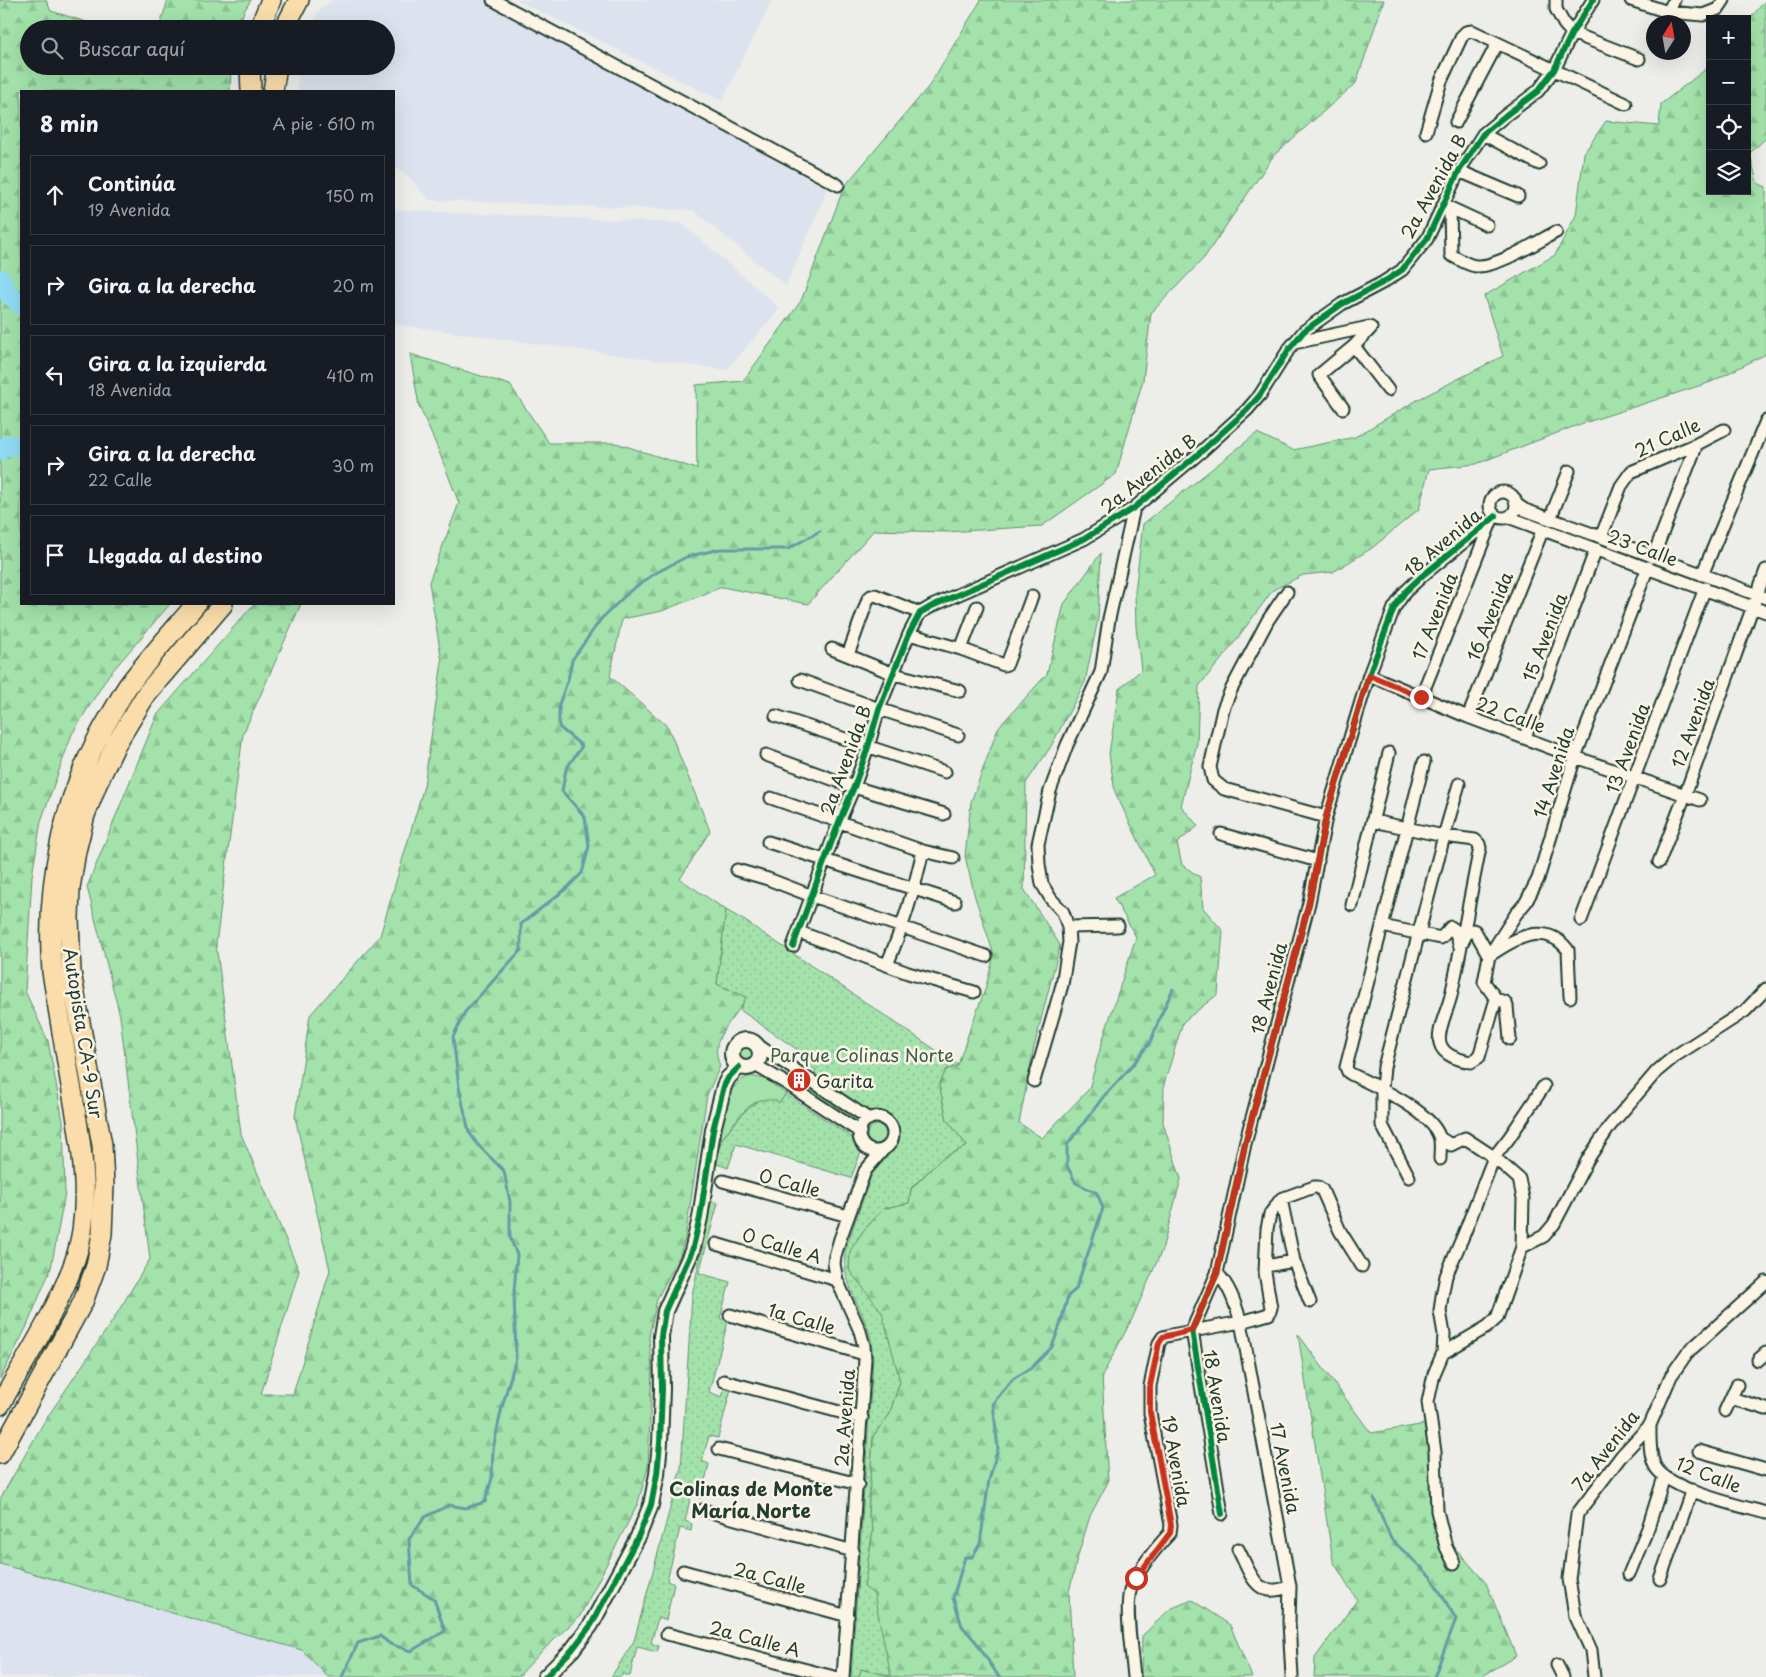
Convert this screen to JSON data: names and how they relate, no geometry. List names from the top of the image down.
{
  "streets": {
    "highway": ["Autopista CA-9 Sur"],
    "street": [
      "2a Avenida B",
      "21 Calle",
      "18 Avenida",
      "23 Calle",
      "17 Avenida",
      "16 Avenida",
      "15 Avenida",
      "22 Calle",
      "12 Avenida",
      "13 Avenida",
      "14 Avenida",
      "0 Calle",
      "0 Calle A",
      "1a Calle",
      "2a Avenida",
      "7a Avenida",
      "19 Avenida",
      "12 Calle",
      "2a Calle",
      "2a Calle A"
    ]
  },
  "crossings": [
    ["21 Calle", "23 Calle"],
    ["21 Calle", "14 Avenida"],
    ["18 Avenida", "23 Calle"],
    ["18 Avenida", "17 Avenida"],
    ["18 Avenida", "22 Calle"],
    ["18 Avenida", "19 Avenida"],
    ["23 Calle", "17 Avenida"],
    ["23 Calle", "16 Avenida"],
    ["23 Calle", "15 Avenida"],
    ["23 Calle", "12 Avenida"],
    ["23 Calle", "13 Avenida"],
    ["23 Calle", "14 Avenida"],
    ["17 Avenida", "22 Calle"],
    ["16 Avenida", "22 Calle"],
    ["15 Avenida", "22 Calle"],
    ["22 Calle", "12 Avenida"],
    ["22 Calle", "13 Avenida"],
    ["22 Calle", "14 Avenida"],
    ["0 Calle", "2a Avenida"],
    ["0 Calle A", "2a Avenida"],
    ["1a Calle", "2a Avenida"],
    ["2a Avenida", "2a Calle"],
    ["7a Avenida", "12 Calle"]
  ],
  "districts": ["Colinas de Monte María Norte"],
  "parks": ["Parque Colinas Norte"],
  "places": {
    "building": ["Garita"]
  },
  "north": "top",
  "page": {
    "map_buttons": ["+", "−"],
    "search": "Buscar aquí",
    "heading": ["8 min", "A pie · 610 m"],
    "list": [
      ["Continúa", "19 Avenida", "150 m"],
      ["Gira a la derecha", "20 m"],
      ["Gira a la izquierda", "18 Avenida", "410 m"],
      ["Gira a la derecha", "22 Calle", "30 m"],
      "Llegada al destino"
    ]
  }
}
